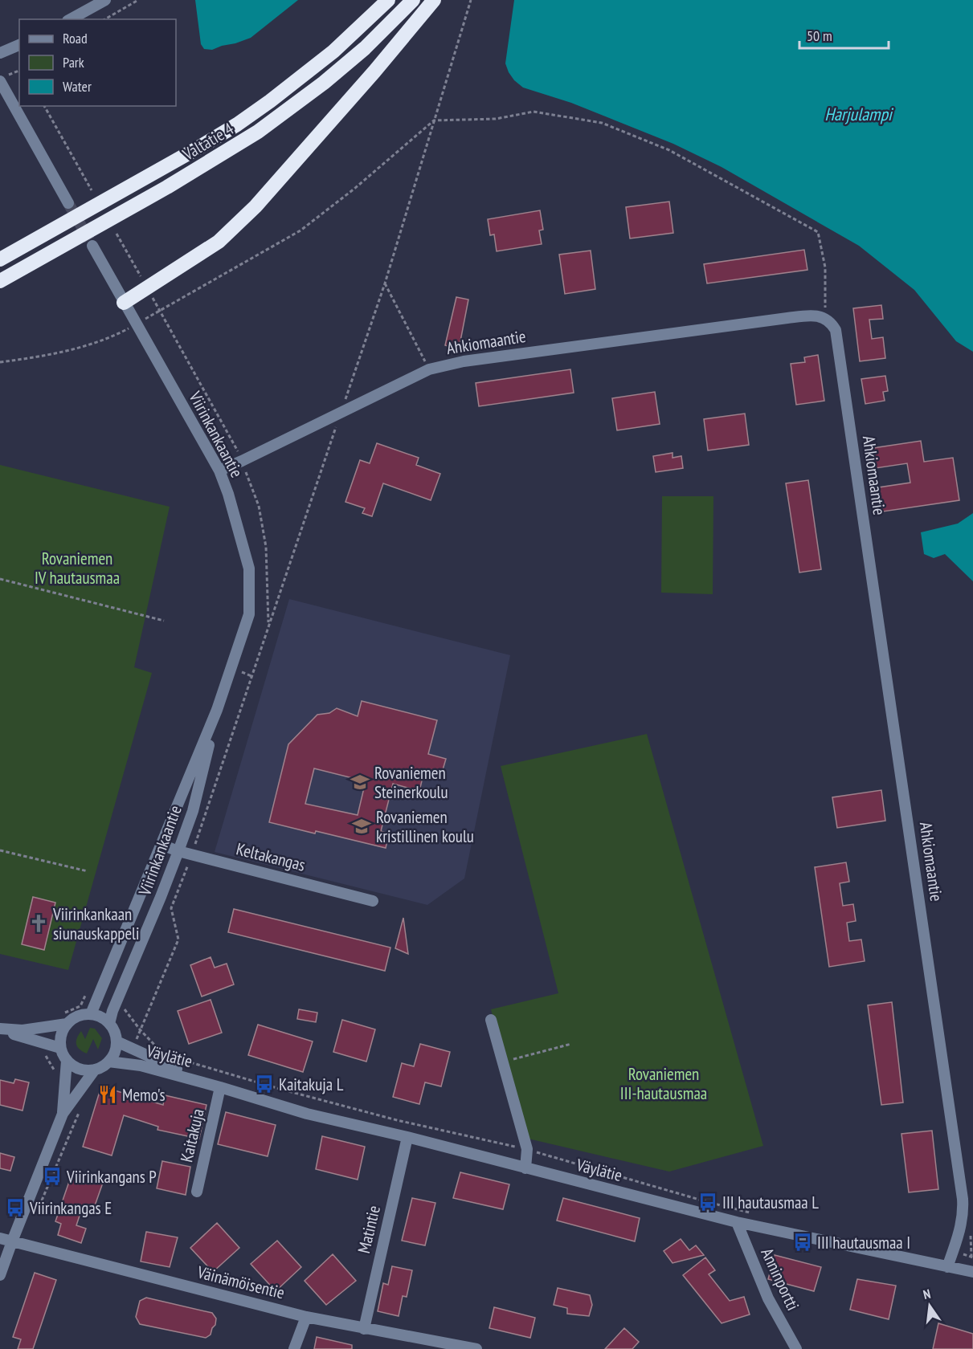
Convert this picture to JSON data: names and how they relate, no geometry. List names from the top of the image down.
{
  "streets": {
    "highway": ["Valtatie 4"],
    "street": [
      "Ahkiomaantie",
      "Viirinkankaantie",
      "Keltakangas",
      "Väylätie",
      "Kaitakuja",
      "Matintie",
      "Anninportti",
      "Väinämöisentie"
    ]
  },
  "crossings": [
    ["Ahkiomaantie", "Viirinkankaantie"],
    ["Ahkiomaantie", "Väylätie"],
    ["Viirinkankaantie", "Keltakangas"],
    ["Viirinkankaantie", "Väylätie"],
    ["Väylätie", "Kaitakuja"],
    ["Väylätie", "Matintie"],
    ["Väylätie", "Anninportti"],
    ["Matintie", "Väinämöisentie"]
  ],
  "water": ["Harjulampi"],
  "parks": ["Rovaniemen IV hautausmaa", "Rovaniemen III-hautausmaa"],
  "places": {
    "school or university": ["Rovaniemen Steinerkoulu", "Rovaniemen kristillinen koulu"],
    "church": ["Viirinkankaan siunauskappeli"],
    "bus stop": [
      "Kaitakuja L",
      "Viirinkangans P",
      "III hautausmaa L",
      "Viirinkangas E",
      "III hautausmaa I"
    ],
    "restaurant": ["Memo's"]
  },
  "legend": ["Road", "Park", "Water"],
  "scale_bar": "50 m",
  "north": "top"
}
